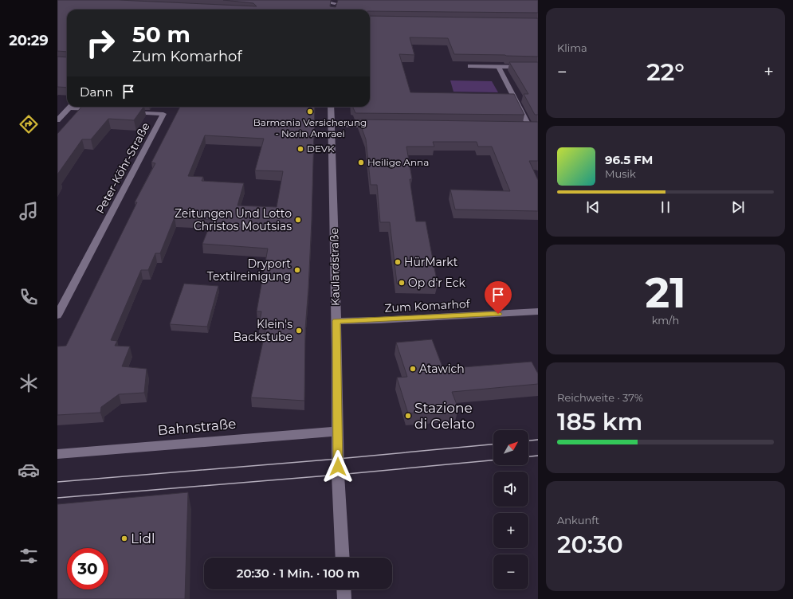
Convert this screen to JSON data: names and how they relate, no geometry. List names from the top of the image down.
{
  "streets": {
    "street": [
      "Peter-Köhr-Straße",
      "Kaulardstraße",
      "Zum Komarhof",
      "Bahnstraße"
    ]
  },
  "crossings": [
    ["Kaulardstraße", "Zum Komarhof"],
    ["Kaulardstraße", "Bahnstraße"]
  ],
  "places": [
    "Barmenia Versicherung - Norin Amraei",
    "DEVK",
    "Heilige Anna",
    "Zeitungen Und Lotto Christos Moutsias",
    "HürMarkt",
    "Dryport Textilreinigung",
    "Op d'r Eck",
    "Klein's Backstube",
    "Atawich",
    "Stazione di Gelato",
    "Lidl"
  ],
  "north": "top right",
  "page": {
    "tabs": "20:29",
    "tile": [
      "Klima",
      ["21", "km/h"],
      ["Reichweite · 37%", "185 km"],
      ["Ankunft", "20:30"]
    ],
    "turn": ["50 m", "Zum Komarhof"],
    "heat": ["−", "22°", "+"],
    "then": "Dann",
    "song": ["96.5 FM", "Musik"],
    "map_buttons": ["+", "−"],
    "limit": "30",
    "trip": "20:30 · 1 Min. · 100 m"
  }
}
